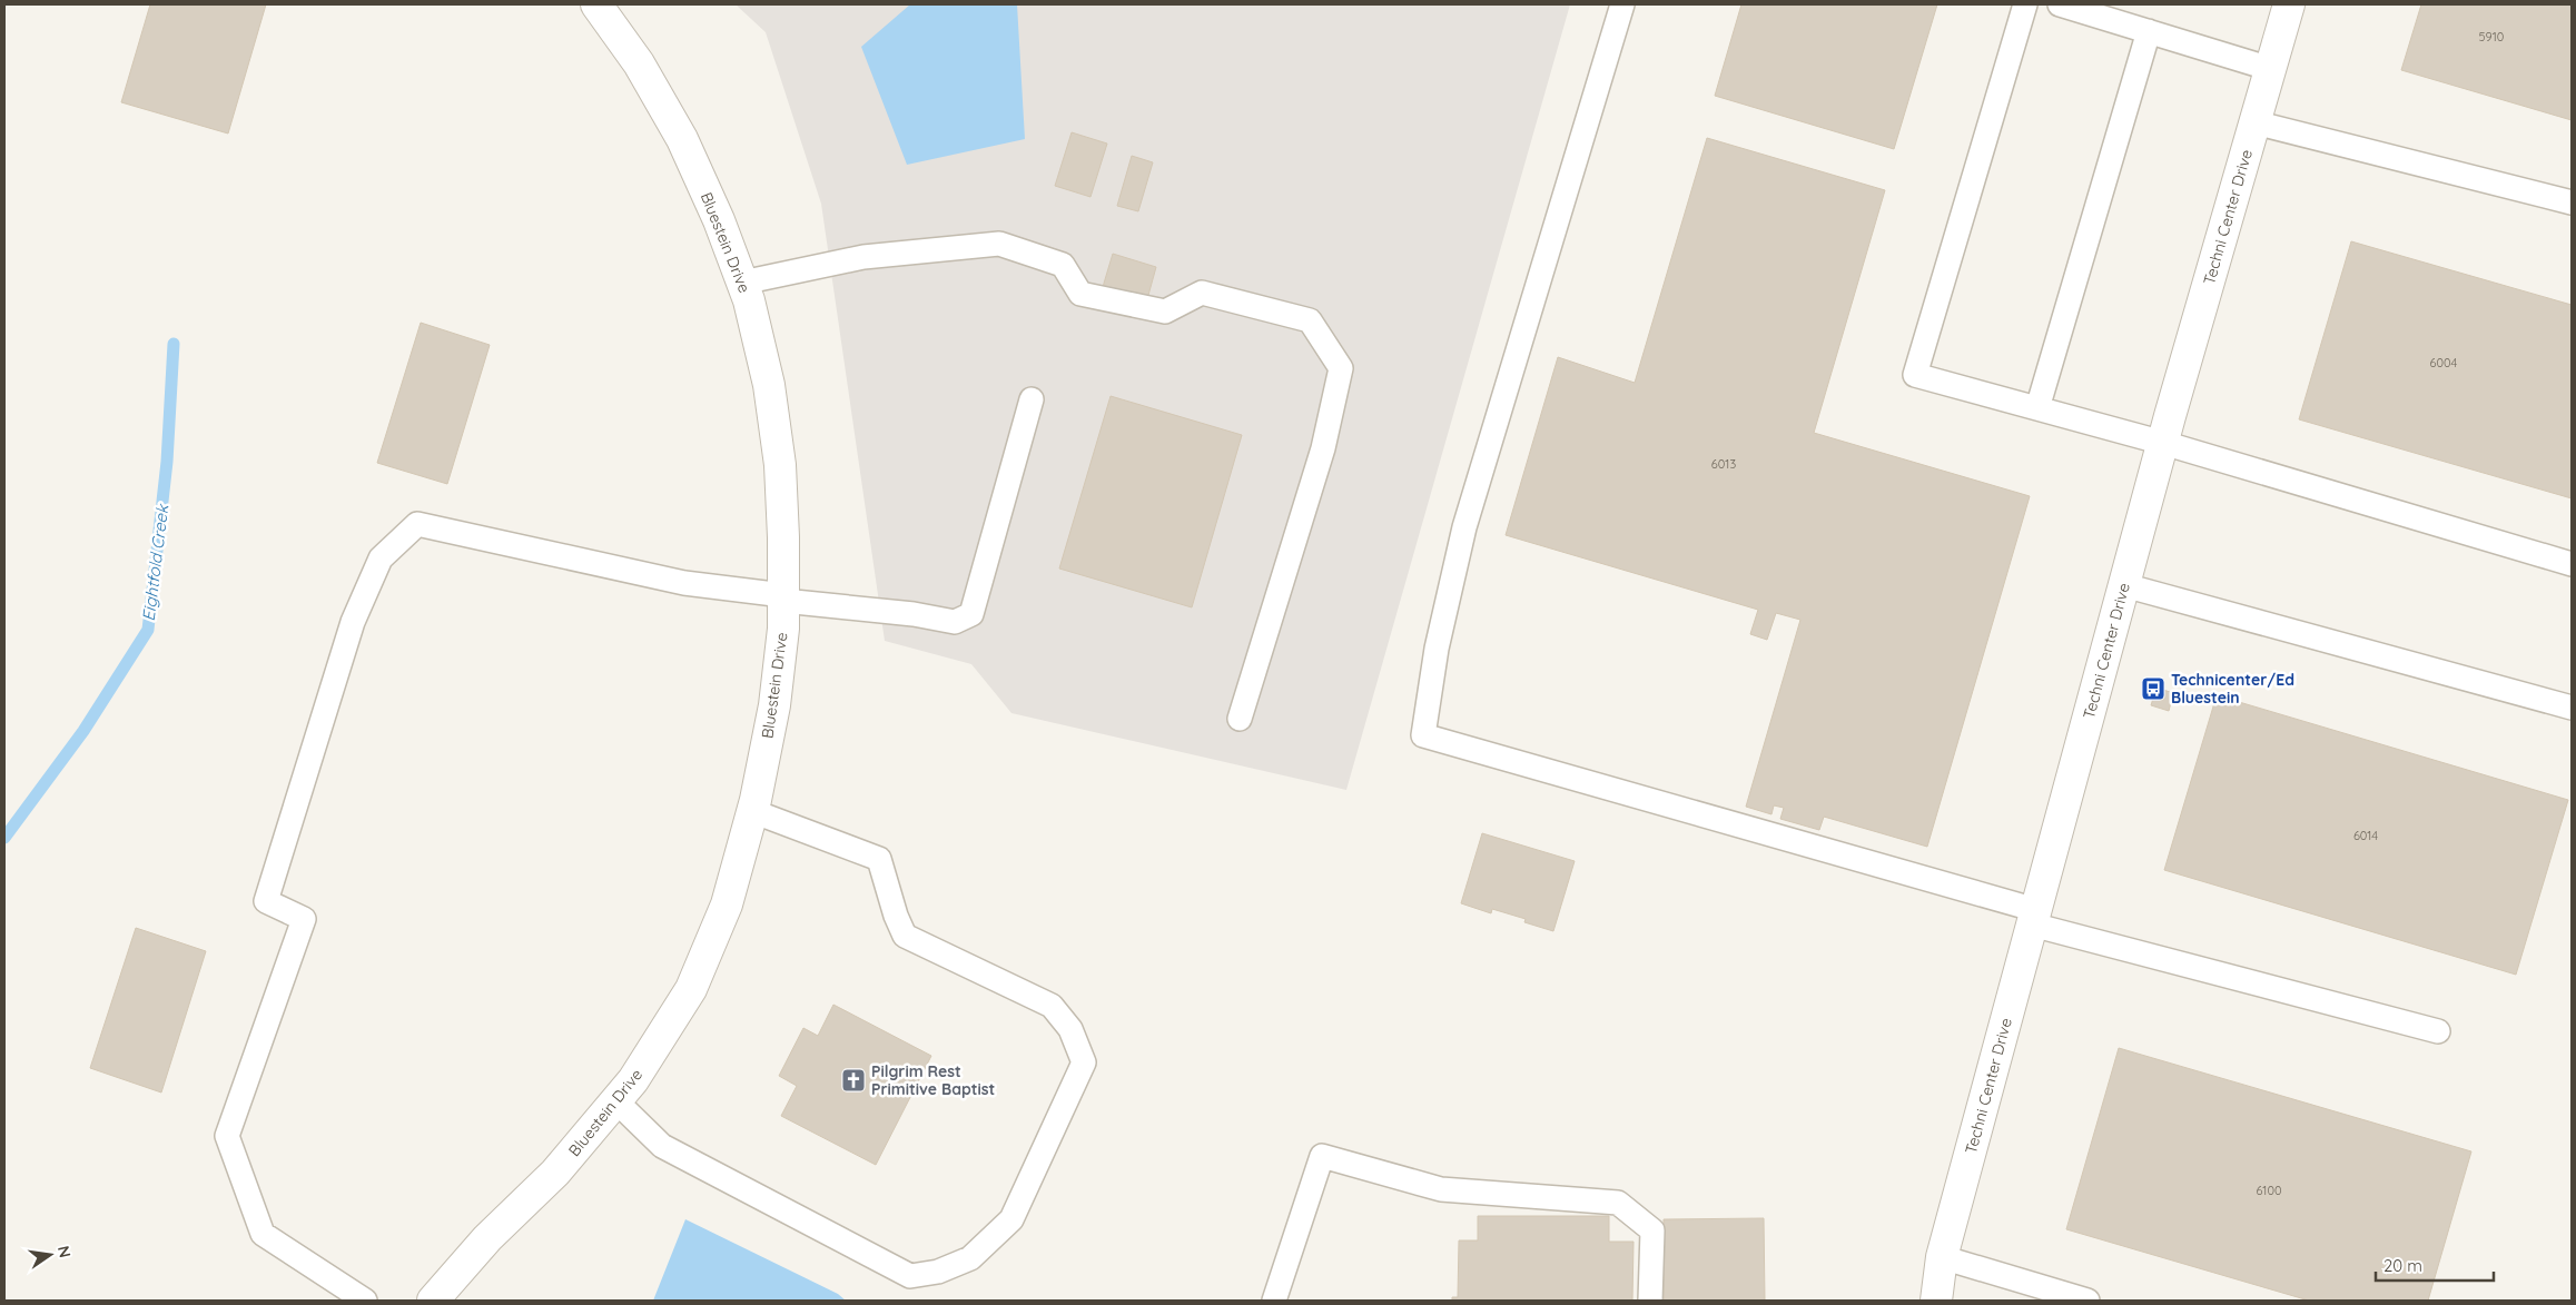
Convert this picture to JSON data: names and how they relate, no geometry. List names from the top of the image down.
{
  "streets": {
    "street": ["Techni Center Drive", "Bluestein Drive"]
  },
  "water": ["Eightfold Creek"],
  "places": {
    "bus stop": ["Technicenter/Ed Bluestein"],
    "church": ["Pilgrim Rest Primitive Baptist"]
  },
  "house_numbers": [
    "5910",
    "6004",
    "6013",
    "6014",
    "6100"
  ],
  "scale_bar": "20 m",
  "north": "right"
}
